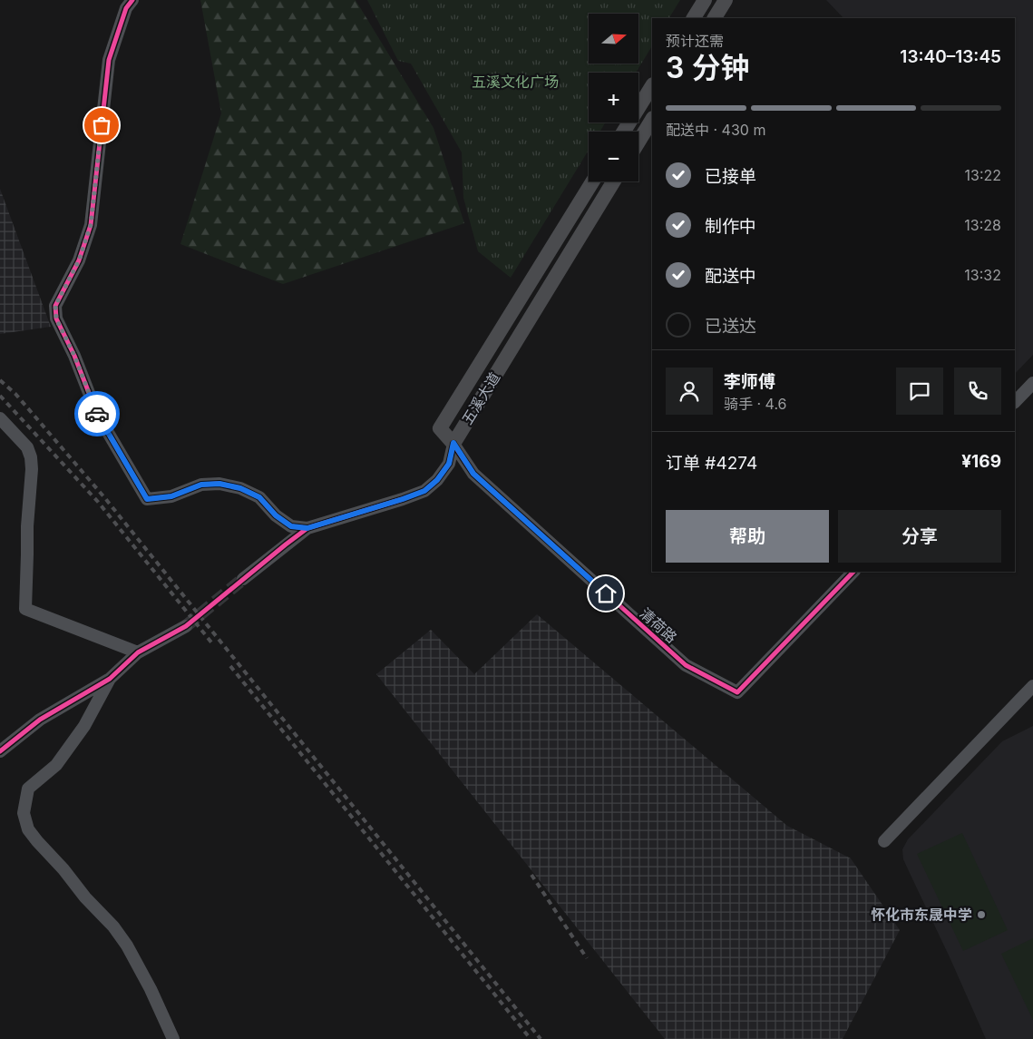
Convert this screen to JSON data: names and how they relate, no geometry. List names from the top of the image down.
{
  "streets": {
    "main road": ["五溪大道"],
    "street": ["清荷路"]
  },
  "crossings": [
    ["五溪大道", "清荷路"]
  ],
  "parks": ["五溪文化广场"],
  "places": ["怀化市东晟中学"],
  "north": "right",
  "page": {
    "map_buttons": ["+", "−"],
    "heading": ["3 分钟", "预计还需", "13:40–13:45"],
    "panel": [
      "李师傅",
      "骑手 · 4.6",
      "订单 #4274",
      "¥169"
    ],
    "bar": "配送中 · 430 m",
    "list": [
      ["已接单", "13:22"],
      ["制作中", "13:28"],
      ["配送中", "13:32"],
      "已送达"
    ],
    "buttons": ["帮助", "分享"]
  }
}
